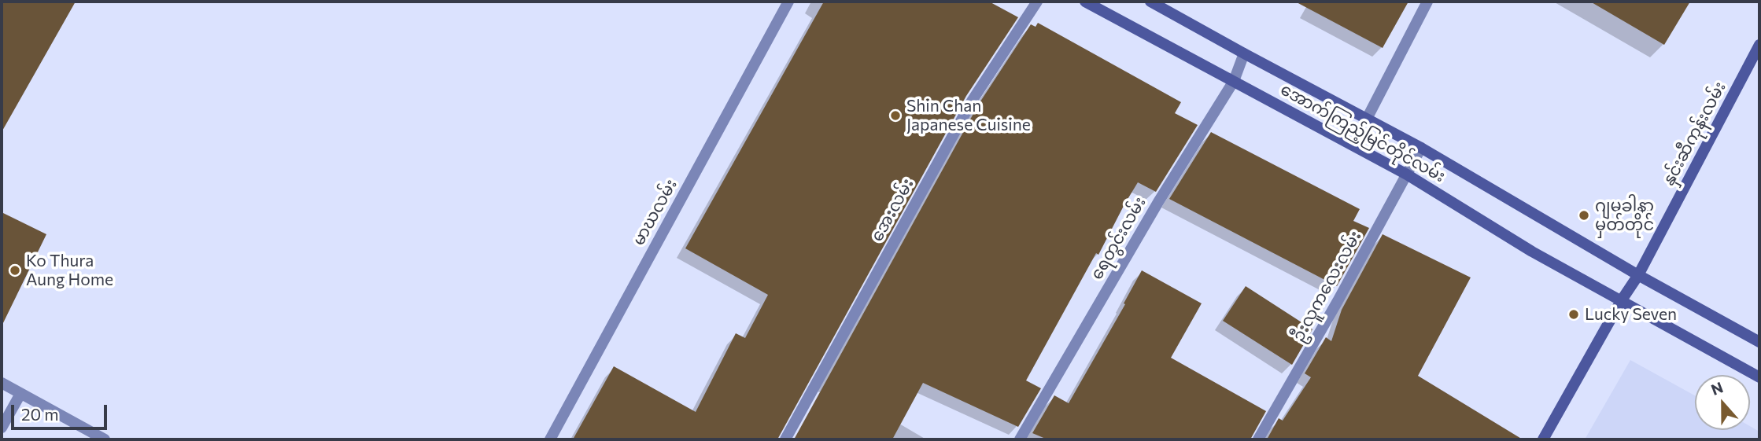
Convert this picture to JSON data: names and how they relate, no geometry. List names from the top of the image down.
{
  "streets": {
    "main road": ["အောက်ကြည့်မြင်တိုင်လမ်း", "နှင်းဆီကုန်းလမ်း"],
    "street": [
      "အေးလမ်း",
      "မာဃလမ်း",
      "ရေတွင်းလမ်း",
      "ဦးလူကလေးလမ်း"
    ]
  },
  "crossings": [
    ["အောက်ကြည့်မြင်တိုင်လမ်း", "နှင်းဆီကုန်းလမ်း"],
    ["အောက်ကြည့်မြင်တိုင်လမ်း", "ရေတွင်းလမ်း"],
    ["အောက်ကြည့်မြင်တိုင်လမ်း", "ဦးလူကလေးလမ်း"]
  ],
  "places": [
    "Shin Chan Japanese Cuisine",
    "ဂျမခါနာ မှတ်တိုင်",
    "Ko Thura Aung Home",
    "Lucky Seven"
  ],
  "scale_bar": "20 m",
  "north": "top"
}
